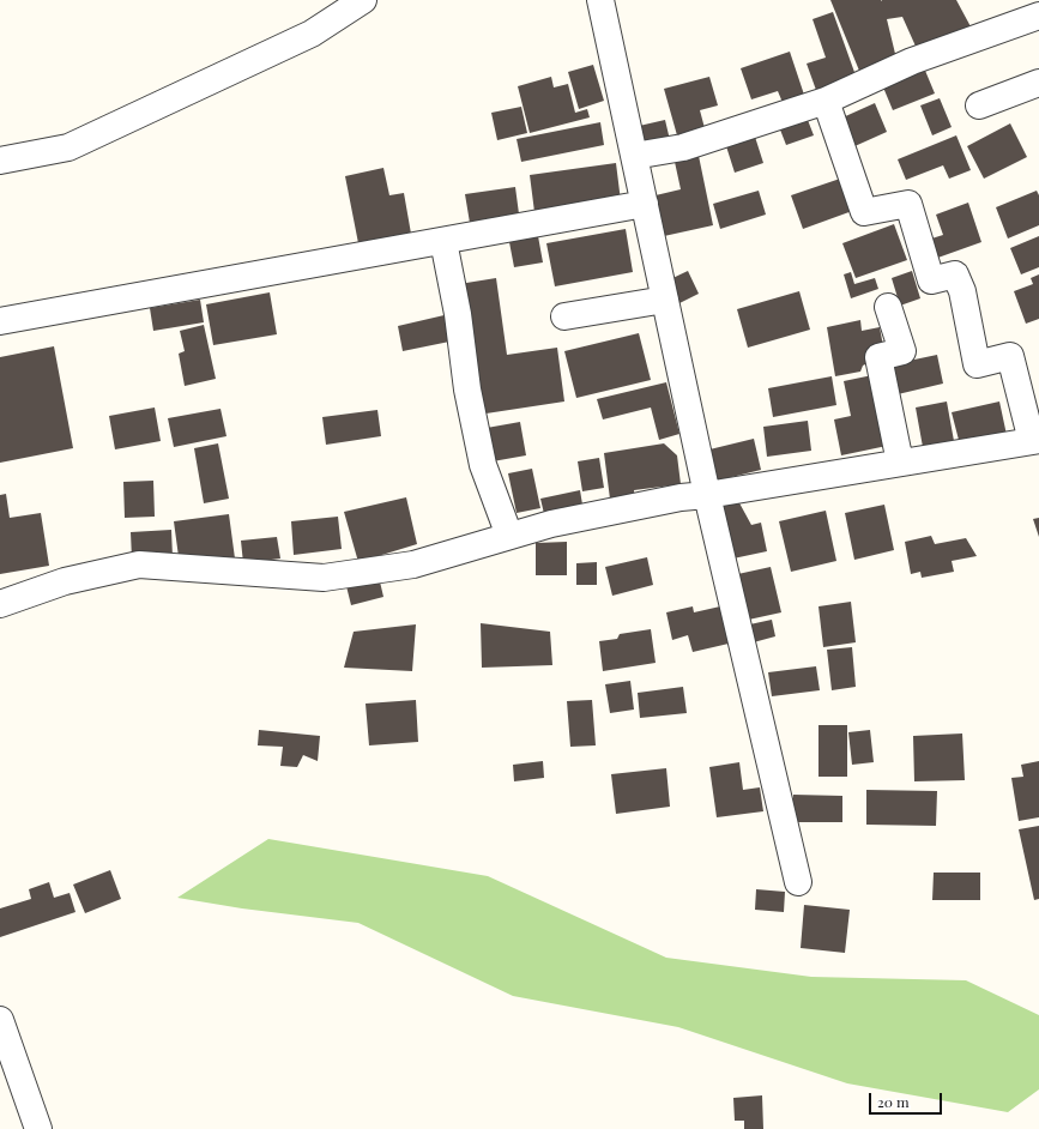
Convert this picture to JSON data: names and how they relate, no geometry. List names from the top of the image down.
{
  "scale_bar": "20 m"
}
